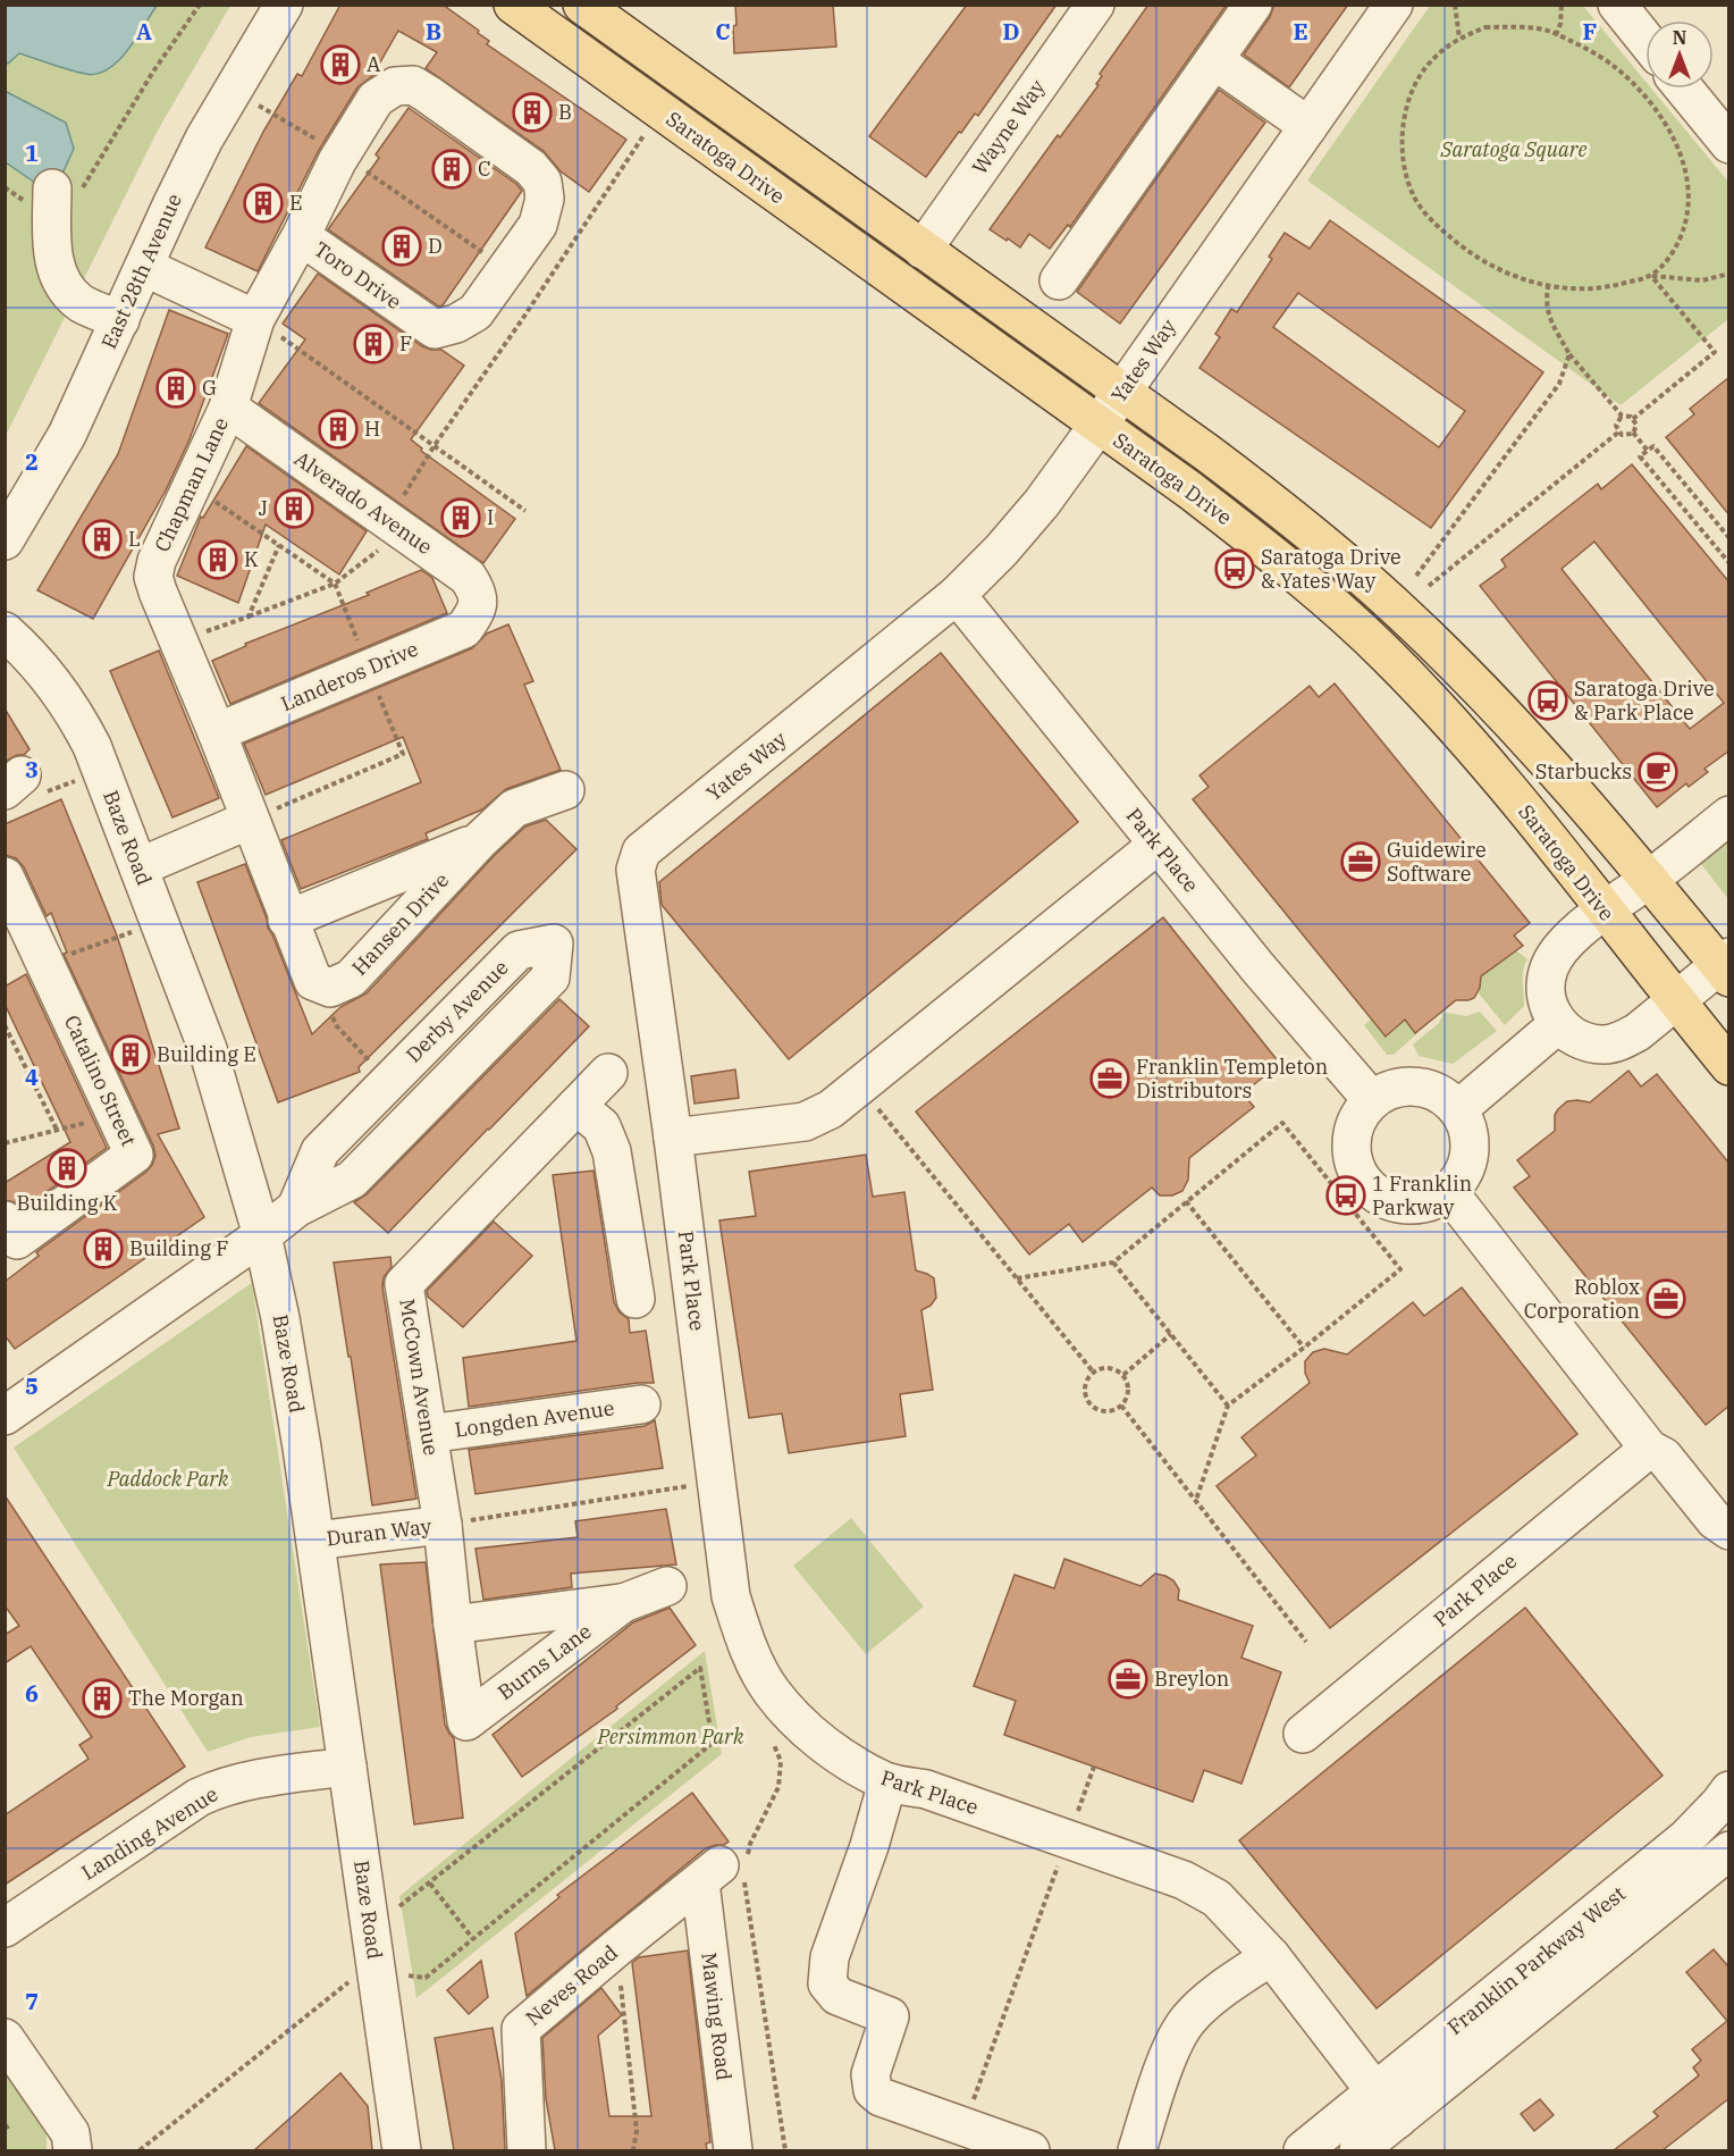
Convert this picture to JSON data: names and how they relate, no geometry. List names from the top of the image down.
{
  "streets": {
    "main road": ["Saratoga Drive"],
    "street": [
      "Wayne Way",
      "East 28th Avenue",
      "Toro Drive",
      "Yates Way",
      "Chapman Lane",
      "Alverado Avenue",
      "Landeros Drive",
      "Baze Road",
      "Park Place",
      "Hansen Drive",
      "Derby Avenue",
      "Catalino Street",
      "McCown Avenue",
      "Longden Avenue",
      "Duran Way",
      "Burns Lane",
      "Landing Avenue",
      "Franklin Parkway West",
      "Neves Road",
      "Mawing Road"
    ]
  },
  "crossings": [
    ["Wayne Way", "Saratoga Drive"],
    ["Saratoga Drive", "Yates Way"],
    ["Toro Drive", "Chapman Lane"],
    ["Yates Way", "Park Place"],
    ["Chapman Lane", "Alverado Avenue"],
    ["Chapman Lane", "Landeros Drive"],
    ["Chapman Lane", "Hansen Drive"],
    ["Alverado Avenue", "Landeros Drive"],
    ["Baze Road", "Derby Avenue"],
    ["Baze Road", "Duran Way"],
    ["Baze Road", "Landing Avenue"],
    ["Park Place", "Franklin Parkway West"],
    ["McCown Avenue", "Longden Avenue"],
    ["McCown Avenue", "Duran Way"],
    ["McCown Avenue", "Burns Lane"],
    ["Neves Road", "Mawing Road"]
  ],
  "parks": ["Saratoga Square", "Paddock Park", "Persimmon Park"],
  "places": {
    "building": [
      "A",
      "B",
      "C",
      "E",
      "D",
      "F",
      "G",
      "H",
      "J",
      "I",
      "L",
      "K",
      "Building E",
      "Building K",
      "Building F",
      "The Morgan"
    ],
    "bus stop": ["Saratoga Drive & Yates Way", "Saratoga Drive & Park Place", "1 Franklin Parkway"],
    "cafe": ["Starbucks"],
    "office": [
      "Guidewire Software",
      "Franklin Templeton Distributors",
      "Roblox Corporation",
      "Breylon"
    ]
  },
  "north": "top",
  "grid": {
    "columns": [
      "A",
      "B",
      "C",
      "D",
      "E",
      "F"
    ],
    "rows": [
      "1",
      "2",
      "3",
      "4",
      "5",
      "6",
      "7"
    ]
  }
}
